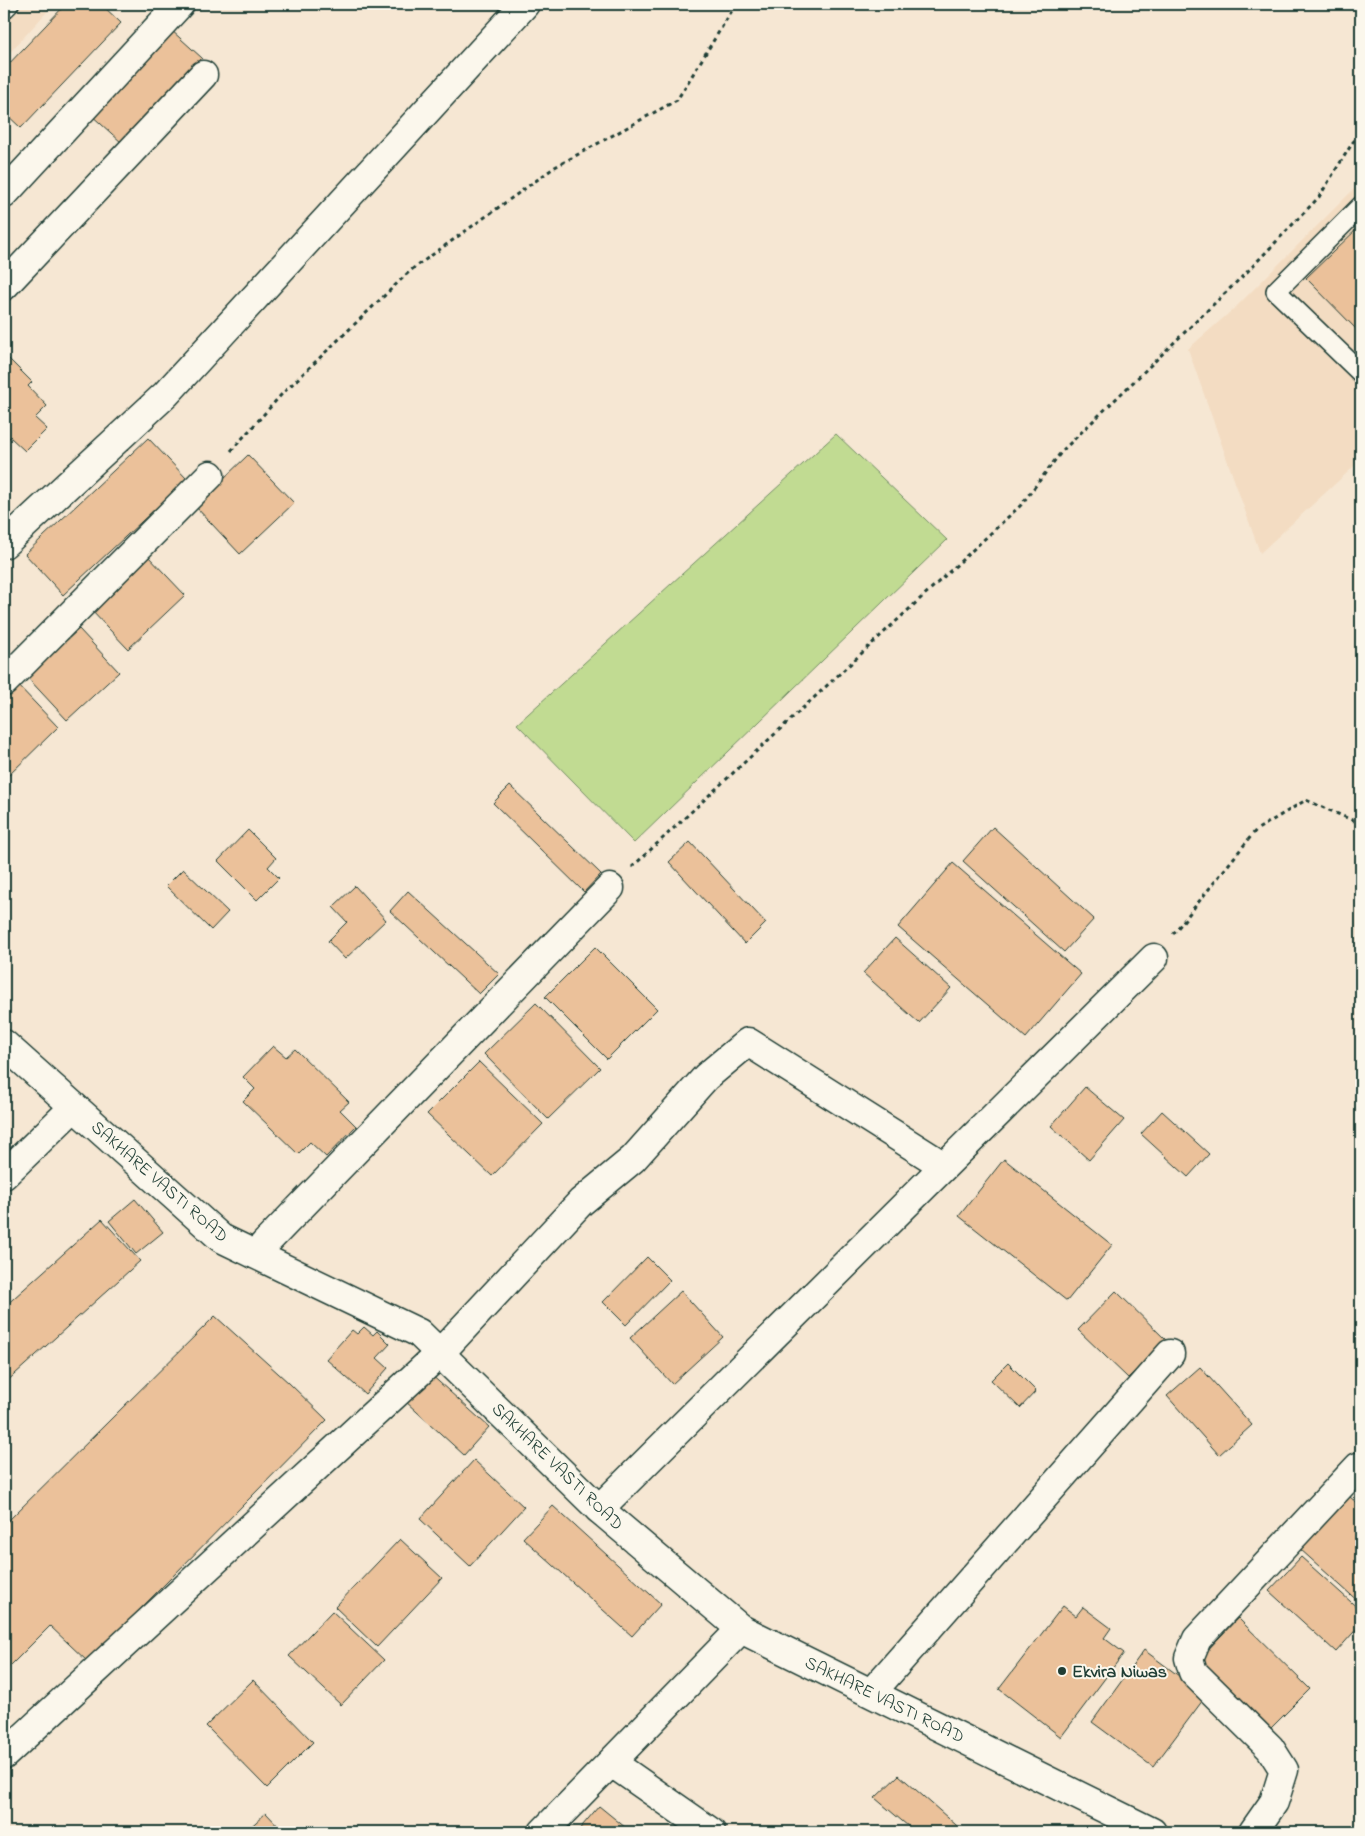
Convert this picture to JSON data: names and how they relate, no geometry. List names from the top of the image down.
{
  "streets": {
    "street": ["SAKHARE VASTI ROAD"]
  },
  "places": ["Ekvira Niwas"]
}
